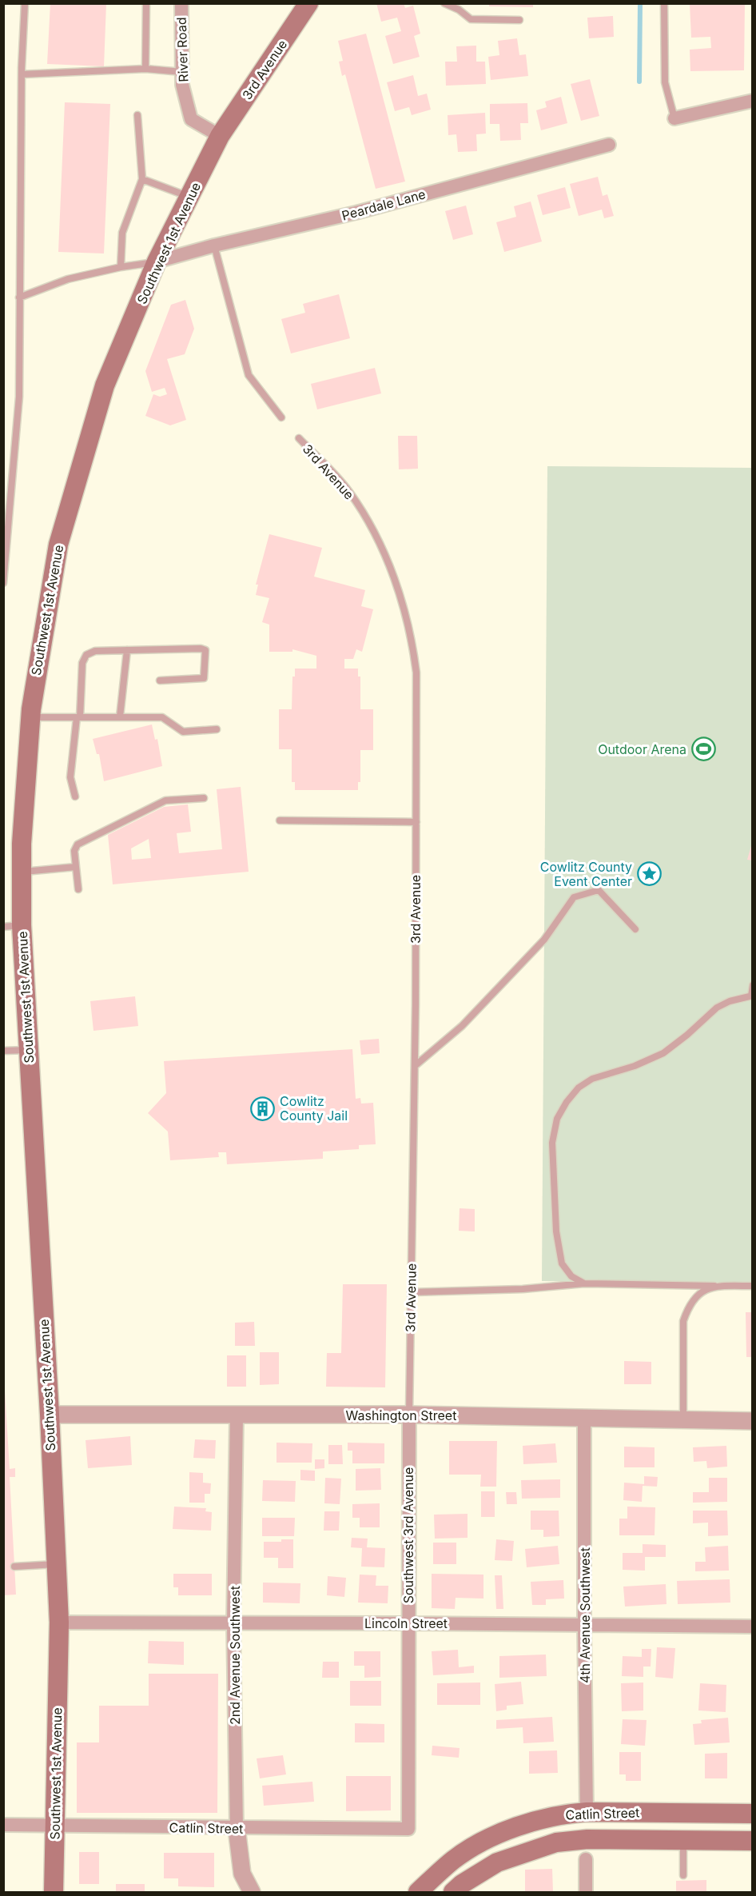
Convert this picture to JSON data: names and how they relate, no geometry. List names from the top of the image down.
{
  "streets": {
    "main road": ["3rd Avenue", "Southwest 1st Avenue", "Catlin Street"],
    "street": [
      "River Road",
      "Peardale Lane",
      "Washington Street",
      "Southwest 3rd Avenue",
      "4th Avenue Southwest",
      "Lincoln Street",
      "2nd Avenue Southwest"
    ]
  },
  "crossings": [
    ["River Road", "3rd Avenue"],
    ["River Road", "Southwest 1st Avenue"],
    ["3rd Avenue", "Southwest 1st Avenue"],
    ["3rd Avenue", "Washington Street"],
    ["3rd Avenue", "Southwest 3rd Avenue"],
    ["Peardale Lane", "Southwest 1st Avenue"],
    ["Southwest 1st Avenue", "Washington Street"],
    ["Southwest 1st Avenue", "Lincoln Street"],
    ["Southwest 1st Avenue", "Catlin Street"],
    ["Washington Street", "Southwest 3rd Avenue"],
    ["Washington Street", "4th Avenue Southwest"],
    ["Washington Street", "2nd Avenue Southwest"],
    ["Southwest 3rd Avenue", "Lincoln Street"],
    ["Southwest 3rd Avenue", "Catlin Street"],
    ["4th Avenue Southwest", "Lincoln Street"],
    ["4th Avenue Southwest", "Catlin Street"],
    ["Lincoln Street", "2nd Avenue Southwest"],
    ["2nd Avenue Southwest", "Catlin Street"]
  ],
  "places": {
    "sports": ["Outdoor Arena"],
    "place": ["Cowlitz County Event Center"],
    "building": ["Cowlitz County Jail"]
  }
}
